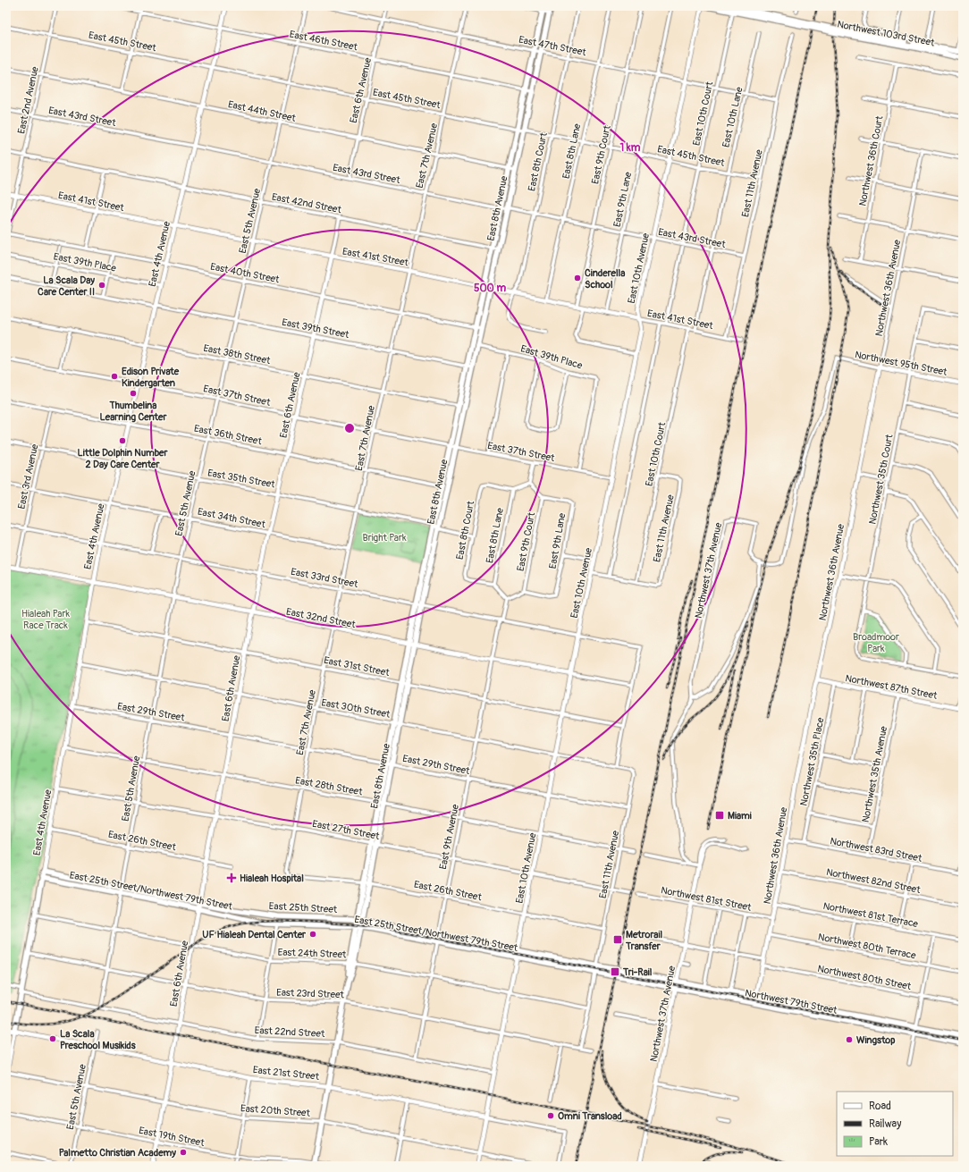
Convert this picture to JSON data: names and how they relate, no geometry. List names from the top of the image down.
{
  "streets": {
    "main road": [
      "Northwest 103rd Street",
      "East 8th Avenue",
      "East 4th Avenue",
      "East 25th Street/Northwest 79th Street",
      "East 25th Street",
      "Northwest 79th Street",
      "East 21st Street"
    ],
    "street": [
      "East 46th Street",
      "East 45th Street",
      "East 47th Street",
      "East 6th Avenue",
      "East 2nd Avenue",
      "East 44th Street",
      "East 10th Court",
      "East 43rd Street",
      "East 10th Lane",
      "East 8th Lane",
      "East 9th Court",
      "East 7th Avenue",
      "Northwest 36th Court",
      "East 8th Court",
      "East 11th Avenue",
      "East 9th Lane",
      "East 41st Street",
      "East 42nd Street",
      "East 5th Avenue",
      "East 39th Place",
      "East 10th Avenue",
      "East 40th Street",
      "Northwest 36th Avenue",
      "East 39th Street",
      "East 38th Street",
      "Northwest 95th Street",
      "East 37th Street",
      "East 36th Street",
      "East 3rd Avenue",
      "East 35th Street",
      "Northwest 35th Court",
      "East 34th Street",
      "Northwest 37th Avenue",
      "East 33rd Street",
      "East 32nd Street",
      "East 31st Street",
      "Northwest 87th Street",
      "East 30th Street",
      "East 29th Street",
      "Northwest 35th Place",
      "Northwest 35th Avenue",
      "East 28th Street",
      "East 27th Street",
      "East 9th Avenue",
      "East 26th Street",
      "Northwest 83rd Street",
      "Northwest 82nd Street",
      "Northwest 81st Street",
      "Northwest 81st Terrace",
      "Northwest 80th Terrace",
      "East 24th Street",
      "Northwest 80th Street",
      "East 23rd Street",
      "East 22nd Street",
      "East 20th Street",
      "East 19th Street"
    ]
  },
  "crossings": [
    ["Northwest 103rd Street", "East 10th Court"],
    ["East 46th Street", "East 6th Avenue"],
    ["East 46th Street", "East 7th Avenue"],
    ["East 46th Street", "East 8th Avenue"],
    ["East 46th Street", "East 5th Avenue"],
    ["East 46th Street", "East 4th Avenue"],
    ["East 45th Street", "East 6th Avenue"],
    ["East 45th Street", "East 2nd Avenue"],
    ["East 45th Street", "East 10th Court"],
    ["East 45th Street", "East 10th Lane"],
    ["East 45th Street", "East 8th Lane"],
    ["East 45th Street", "East 9th Court"],
    ["East 45th Street", "East 7th Avenue"],
    ["East 45th Street", "East 8th Court"],
    ["East 45th Street", "East 11th Avenue"],
    ["East 45th Street", "East 9th Lane"],
    ["East 45th Street", "East 8th Avenue"],
    ["East 45th Street", "East 5th Avenue"],
    ["East 45th Street", "East 4th Avenue"],
    ["East 45th Street", "East 10th Avenue"],
    ["East 47th Street", "East 6th Avenue"],
    ["East 47th Street", "East 10th Court"],
    ["East 47th Street", "East 10th Lane"],
    ["East 47th Street", "East 8th Lane"],
    ["East 47th Street", "East 9th Court"],
    ["East 47th Street", "East 7th Avenue"],
    ["East 47th Street", "East 8th Court"],
    ["East 47th Street", "East 11th Avenue"],
    ["East 47th Street", "East 9th Lane"],
    ["East 47th Street", "East 8th Avenue"],
    ["East 47th Street", "East 10th Avenue"],
    ["East 6th Avenue", "East 44th Street"],
    ["East 6th Avenue", "East 43rd Street"],
    ["East 6th Avenue", "East 41st Street"],
    ["East 6th Avenue", "East 42nd Street"],
    ["East 6th Avenue", "East 40th Street"],
    ["East 6th Avenue", "East 39th Street"],
    ["East 6th Avenue", "East 38th Street"],
    ["East 6th Avenue", "East 37th Street"],
    ["East 6th Avenue", "East 36th Street"],
    ["East 6th Avenue", "East 35th Street"],
    ["East 6th Avenue", "East 34th Street"],
    ["East 6th Avenue", "East 33rd Street"],
    ["East 6th Avenue", "East 32nd Street"],
    ["East 6th Avenue", "East 31st Street"],
    ["East 6th Avenue", "East 30th Street"],
    ["East 6th Avenue", "East 29th Street"],
    ["East 6th Avenue", "East 28th Street"],
    ["East 6th Avenue", "East 27th Street"],
    ["East 6th Avenue", "East 26th Street"],
    ["East 6th Avenue", "East 25th Street/Northwest 79th Street"],
    ["East 6th Avenue", "East 25th Street"],
    ["East 6th Avenue", "East 24th Street"],
    ["East 6th Avenue", "East 23rd Street"],
    ["East 6th Avenue", "East 22nd Street"],
    ["East 6th Avenue", "East 21st Street"],
    ["East 6th Avenue", "East 20th Street"],
    ["East 6th Avenue", "East 19th Street"],
    ["East 2nd Avenue", "East 44th Street"],
    ["East 2nd Avenue", "East 43rd Street"],
    ["East 2nd Avenue", "East 41st Street"],
    ["East 2nd Avenue", "East 42nd Street"],
    ["East 2nd Avenue", "East 40th Street"],
    ["East 44th Street", "East 7th Avenue"],
    ["East 44th Street", "East 8th Avenue"],
    ["East 44th Street", "East 5th Avenue"],
    ["East 44th Street", "East 4th Avenue"],
    ["East 10th Court", "East 43rd Street"],
    ["East 10th Court", "East 11th Avenue"],
    ["East 10th Court", "East 41st Street"],
    ["East 43rd Street", "East 10th Lane"],
    ["East 43rd Street", "East 8th Lane"],
    ["East 43rd Street", "East 9th Court"],
    ["East 43rd Street", "East 7th Avenue"],
    ["East 43rd Street", "East 8th Court"],
    ["East 43rd Street", "East 11th Avenue"],
    ["East 43rd Street", "East 9th Lane"],
    ["East 43rd Street", "East 8th Avenue"],
    ["East 43rd Street", "East 5th Avenue"],
    ["East 43rd Street", "East 4th Avenue"],
    ["East 43rd Street", "East 10th Avenue"],
    ["East 10th Lane", "East 41st Street"],
    ["East 8th Lane", "East 8th Court"],
    ["East 8th Lane", "East 41st Street"],
    ["East 9th Court", "East 9th Lane"],
    ["East 9th Court", "East 41st Street"],
    ["East 7th Avenue", "East 41st Street"],
    ["East 7th Avenue", "East 42nd Street"],
    ["East 7th Avenue", "East 40th Street"],
    ["East 7th Avenue", "East 39th Street"],
    ["East 7th Avenue", "East 38th Street"],
    ["East 7th Avenue", "East 37th Street"],
    ["East 7th Avenue", "East 36th Street"],
    ["East 7th Avenue", "East 35th Street"],
    ["East 7th Avenue", "East 34th Street"],
    ["East 7th Avenue", "East 33rd Street"],
    ["East 7th Avenue", "East 32nd Street"],
    ["East 7th Avenue", "East 31st Street"],
    ["East 7th Avenue", "East 30th Street"],
    ["East 7th Avenue", "East 29th Street"],
    ["East 7th Avenue", "East 28th Street"],
    ["East 7th Avenue", "East 27th Street"],
    ["East 7th Avenue", "East 26th Street"],
    ["East 8th Court", "East 41st Street"],
    ["East 8th Court", "East 35th Street"],
    ["East 11th Avenue", "East 41st Street"],
    ["East 11th Avenue", "East 30th Street"],
    ["East 11th Avenue", "East 29th Street"],
    ["East 11th Avenue", "East 28th Street"],
    ["East 11th Avenue", "East 27th Street"],
    ["East 11th Avenue", "East 26th Street"],
    ["East 11th Avenue", "East 25th Street"],
    ["East 9th Lane", "East 41st Street"],
    ["East 41st Street", "East 8th Avenue"],
    ["East 41st Street", "East 5th Avenue"],
    ["East 41st Street", "East 4th Avenue"],
    ["East 41st Street", "East 10th Avenue"],
    ["East 42nd Street", "East 8th Avenue"],
    ["East 42nd Street", "East 5th Avenue"],
    ["East 42nd Street", "East 4th Avenue"],
    ["East 8th Avenue", "East 39th Place"],
    ["East 8th Avenue", "East 40th Street"],
    ["East 8th Avenue", "East 39th Street"],
    ["East 8th Avenue", "East 38th Street"],
    ["East 8th Avenue", "East 37th Street"],
    ["East 8th Avenue", "East 36th Street"],
    ["East 8th Avenue", "East 35th Street"],
    ["East 8th Avenue", "East 33rd Street"],
    ["East 8th Avenue", "East 32nd Street"],
    ["East 8th Avenue", "East 31st Street"],
    ["East 8th Avenue", "East 30th Street"],
    ["East 8th Avenue", "East 29th Street"],
    ["East 8th Avenue", "East 28th Street"],
    ["East 8th Avenue", "East 27th Street"],
    ["East 8th Avenue", "East 26th Street"],
    ["East 8th Avenue", "East 25th Street/Northwest 79th Street"],
    ["East 8th Avenue", "East 25th Street"],
    ["East 8th Avenue", "East 24th Street"],
    ["East 8th Avenue", "East 23rd Street"],
    ["East 8th Avenue", "East 22nd Street"],
    ["East 8th Avenue", "East 21st Street"],
    ["East 8th Avenue", "East 20th Street"],
    ["East 8th Avenue", "East 19th Street"],
    ["East 5th Avenue", "East 40th Street"],
    ["East 5th Avenue", "East 39th Street"],
    ["East 5th Avenue", "East 38th Street"],
    ["East 5th Avenue", "East 37th Street"],
    ["East 5th Avenue", "East 36th Street"],
    ["East 5th Avenue", "East 35th Street"],
    ["East 5th Avenue", "East 34th Street"],
    ["East 5th Avenue", "East 33rd Street"],
    ["East 5th Avenue", "East 32nd Street"],
    ["East 5th Avenue", "East 31st Street"],
    ["East 5th Avenue", "East 30th Street"],
    ["East 5th Avenue", "East 29th Street"],
    ["East 5th Avenue", "East 28th Street"],
    ["East 5th Avenue", "East 27th Street"],
    ["East 5th Avenue", "East 26th Street"],
    ["East 5th Avenue", "East 25th Street/Northwest 79th Street"],
    ["East 5th Avenue", "East 24th Street"],
    ["East 5th Avenue", "East 23rd Street"],
    ["East 5th Avenue", "East 22nd Street"],
    ["East 5th Avenue", "East 21st Street"],
    ["East 5th Avenue", "East 20th Street"],
    ["East 5th Avenue", "East 19th Street"],
    ["East 4th Avenue", "East 39th Place"],
    ["East 4th Avenue", "East 40th Street"],
    ["East 4th Avenue", "East 39th Street"],
    ["East 4th Avenue", "East 38th Street"],
    ["East 4th Avenue", "East 37th Street"],
    ["East 4th Avenue", "East 36th Street"],
    ["East 4th Avenue", "East 35th Street"],
    ["East 4th Avenue", "East 34th Street"],
    ["East 4th Avenue", "East 33rd Street"],
    ["East 4th Avenue", "East 32nd Street"],
    ["East 4th Avenue", "East 31st Street"],
    ["East 4th Avenue", "East 30th Street"],
    ["East 4th Avenue", "East 29th Street"],
    ["East 4th Avenue", "East 28th Street"],
    ["East 4th Avenue", "East 27th Street"],
    ["East 4th Avenue", "East 26th Street"],
    ["East 4th Avenue", "East 25th Street/Northwest 79th Street"],
    ["East 4th Avenue", "East 24th Street"],
    ["East 4th Avenue", "East 23rd Street"],
    ["East 4th Avenue", "East 22nd Street"],
    ["East 4th Avenue", "East 21st Street"],
    ["East 4th Avenue", "East 20th Street"],
    ["East 39th Place", "East 37th Street"],
    ["East 10th Avenue", "East 37th Street"],
    ["East 10th Avenue", "East 33rd Street"],
    ["East 10th Avenue", "East 32nd Street"],
    ["East 10th Avenue", "East 31st Street"],
    ["East 10th Avenue", "East 30th Street"],
    ["East 10th Avenue", "East 29th Street"],
    ["East 10th Avenue", "East 28th Street"],
    ["East 10th Avenue", "East 27th Street"],
    ["East 10th Avenue", "East 26th Street"],
    ["East 10th Avenue", "East 25th Street/Northwest 79th Street"],
    ["East 10th Avenue", "East 25th Street"],
    ["East 10th Avenue", "East 24th Street"],
    ["East 10th Avenue", "East 23rd Street"],
    ["East 10th Avenue", "East 22nd Street"],
    ["East 10th Avenue", "East 21st Street"],
    ["East 10th Avenue", "East 20th Street"],
    ["Northwest 36th Avenue", "Northwest 95th Street"],
    ["Northwest 36th Avenue", "Northwest 87th Street"],
    ["Northwest 36th Avenue", "Northwest 83rd Street"],
    ["Northwest 36th Avenue", "Northwest 82nd Street"],
    ["Northwest 36th Avenue", "Northwest 81st Street"],
    ["Northwest 36th Avenue", "Northwest 81st Terrace"],
    ["Northwest 36th Avenue", "Northwest 80th Terrace"],
    ["Northwest 36th Avenue", "Northwest 80th Street"],
    ["Northwest 36th Avenue", "Northwest 79th Street"],
    ["Northwest 95th Street", "Northwest 35th Court"],
    ["Northwest 95th Street", "Northwest 37th Avenue"],
    ["East 36th Street", "East 3rd Avenue"],
    ["East 3rd Avenue", "East 35th Street"],
    ["East 3rd Avenue", "East 34th Street"],
    ["East 3rd Avenue", "East 33rd Street"],
    ["East 3rd Avenue", "East 32nd Street"],
    ["Northwest 37th Avenue", "Northwest 81st Street"],
    ["Northwest 37th Avenue", "Northwest 79th Street"],
    ["East 33rd Street", "East 32nd Street"],
    ["East 33rd Street", "East 9th Avenue"],
    ["East 32nd Street", "East 9th Avenue"],
    ["East 31st Street", "East 9th Avenue"],
    ["Northwest 87th Street", "Northwest 35th Place"],
    ["Northwest 87th Street", "Northwest 35th Avenue"],
    ["East 30th Street", "East 9th Avenue"],
    ["East 29th Street", "East 9th Avenue"],
    ["Northwest 35th Place", "Northwest 83rd Street"],
    ["Northwest 35th Avenue", "Northwest 83rd Street"],
    ["East 28th Street", "East 9th Avenue"],
    ["East 27th Street", "East 9th Avenue"],
    ["East 9th Avenue", "East 26th Street"],
    ["East 9th Avenue", "East 25th Street/Northwest 79th Street"],
    ["East 9th Avenue", "East 25th Street"],
    ["East 9th Avenue", "East 24th Street"],
    ["East 9th Avenue", "East 23rd Street"],
    ["East 9th Avenue", "East 22nd Street"],
    ["East 25th Street/Northwest 79th Street", "East 25th Street"],
    ["East 25th Street/Northwest 79th Street", "Northwest 79th Street"],
    ["East 25th Street", "Northwest 79th Street"]
  ],
  "parks": ["Bright Park", "Hialeah Park Race Track", "Broadmoor Park"],
  "places": {
    "other": [
      "Cinderella School",
      "La Scala Day Care Center II",
      "Edison Private Kindergarten",
      "Thumbelina Learning Center",
      "Little Dolphin Number 2 Day Care Center",
      "UF Hialeah Dental Center",
      "La Scala Preschool Musikids",
      "Wingstop",
      "Omni Transload",
      "Palmetto Christian Academy"
    ],
    "transit": ["Miami", "Metrorail Transfer", "Tri-Rail"],
    "health": ["Hialeah Hospital"]
  },
  "legend": ["Road", "Railway", "Park"],
  "rings": ["1 km", "500 m"]
}
